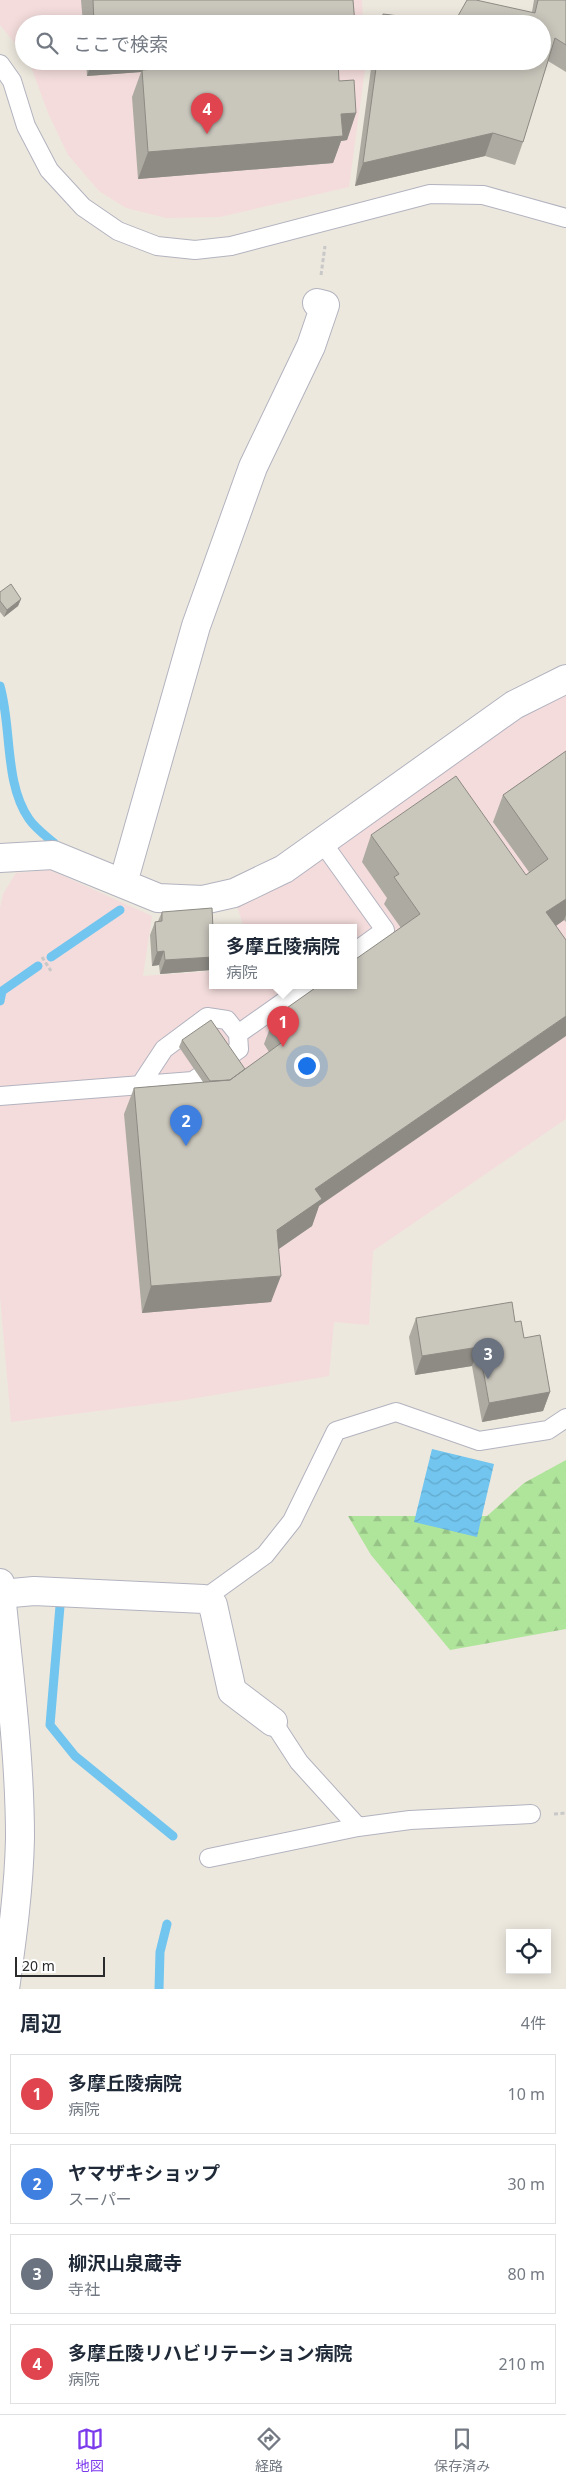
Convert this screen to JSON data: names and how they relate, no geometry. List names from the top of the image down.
{
  "scale_bar": "20 m",
  "page": {
    "search": "ここで検索",
    "pins": [
      "4",
      "1",
      "2",
      "3"
    ],
    "popup": ["多摩丘陵病院", "病院"],
    "scale": "20 m",
    "heading": ["周辺", "4件"],
    "list": [
      {
        "mark": "1",
        "name": "多摩丘陵病院",
        "note": "病院",
        "value": "10 m"
      },
      {
        "mark": "2",
        "name": "ヤマザキショップ",
        "note": "スーパー",
        "value": "30 m"
      },
      {
        "mark": "3",
        "name": "柳沢山泉蔵寺",
        "note": "寺社",
        "value": "80 m"
      },
      {
        "mark": "4",
        "name": "多摩丘陵リハビリテーション病院",
        "note": "病院",
        "value": "210 m"
      }
    ],
    "nav": ["地図", "経路", "保存済み"]
  }
}
